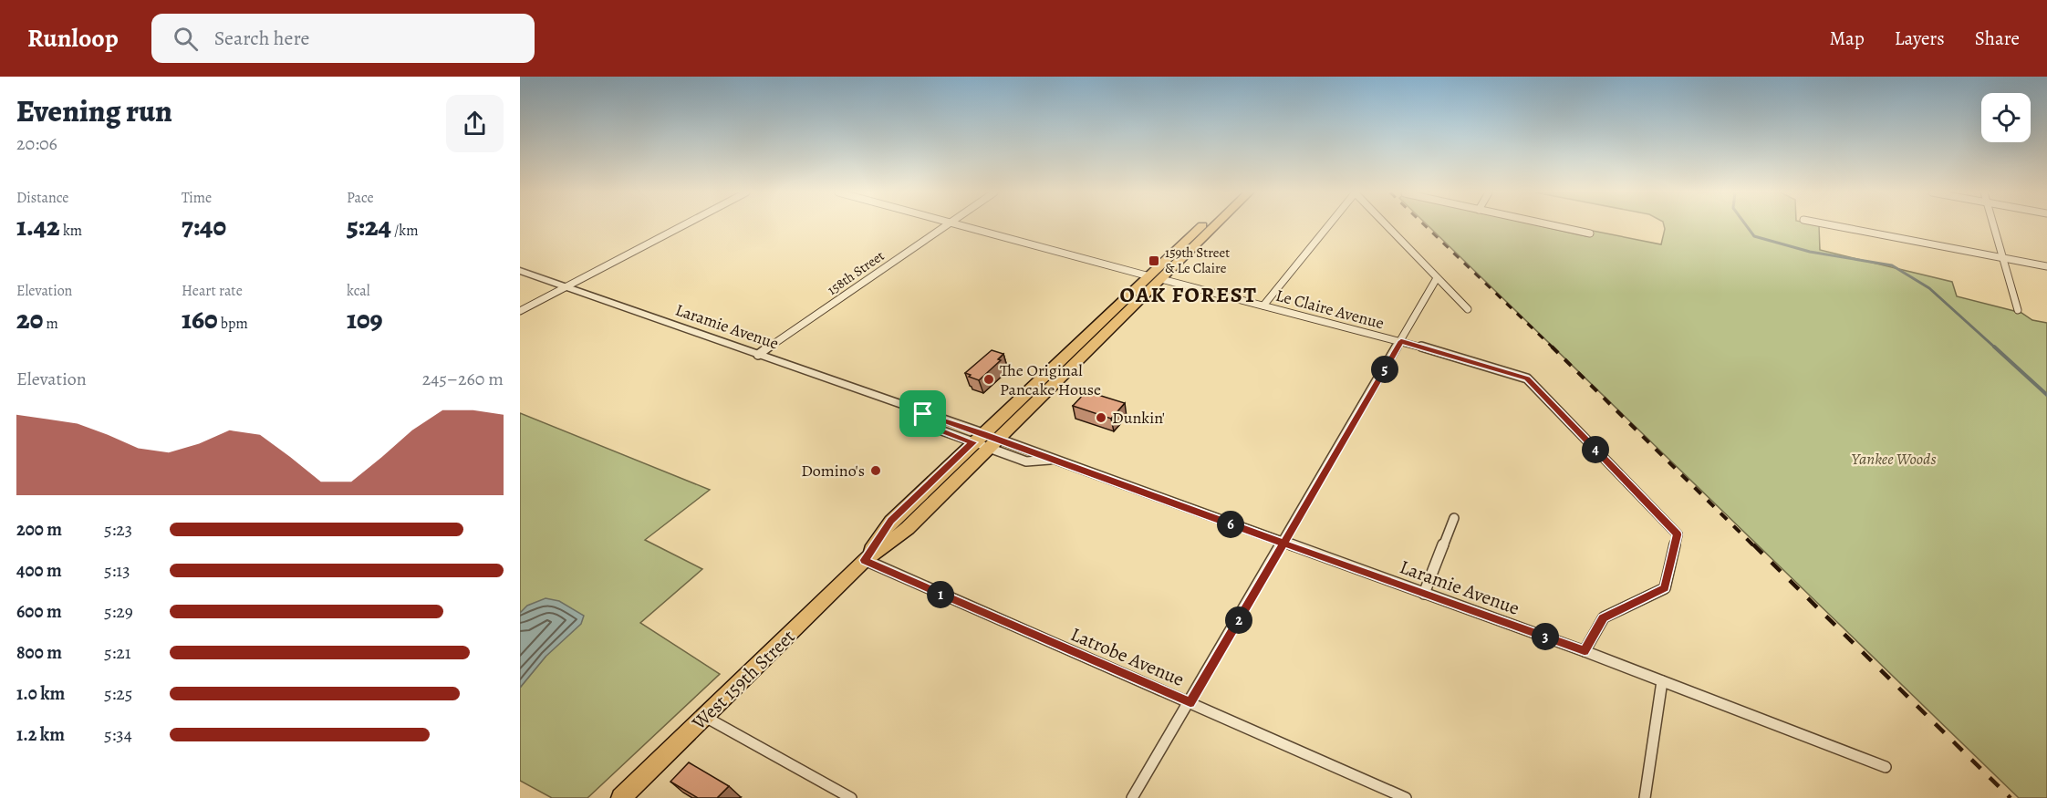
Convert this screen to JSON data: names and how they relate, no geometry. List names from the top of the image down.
{
  "streets": {
    "main road": ["West 159th Street"],
    "street": [
      "158th Street",
      "Le Claire Avenue",
      "Laramie Avenue",
      "Latrobe Avenue"
    ]
  },
  "crossings": [
    ["158th Street", "Laramie Avenue"],
    ["Le Claire Avenue", "Laramie Avenue"],
    ["Le Claire Avenue", "West 159th Street"],
    ["Laramie Avenue", "West 159th Street"],
    ["Latrobe Avenue", "West 159th Street"]
  ],
  "districts": ["OAK FOREST"],
  "parks": ["Yankee Woods"],
  "places": {
    "transit": ["159th Street & Le Claire"],
    "other": ["The Original Pancake House", "Dunkin'", "Domino's"]
  },
  "page": {
    "header": "Runloop",
    "search": "Search here",
    "nav": ["Map", "Layers", "Share"],
    "heading": ["Evening run", "20:06"],
    "stats": [
      ["Distance", "1.42 km"],
      ["Time", "7:40"],
      ["Pace", "5:24 /km"],
      ["Elevation", "20 m"],
      ["Heart rate", "160 bpm"],
      ["kcal", "109"]
    ],
    "chart": ["Elevation", "245–260 m"],
    "pins": [
      "5",
      "4",
      "6",
      "1",
      "2",
      "3"
    ],
    "list": [
      {
        "name": "200 m",
        "note": "5:23"
      },
      {
        "name": "400 m",
        "note": "5:13"
      },
      {
        "name": "600 m",
        "note": "5:29"
      },
      {
        "name": "800 m",
        "note": "5:21"
      },
      {
        "name": "1.0 km",
        "note": "5:25"
      },
      {
        "name": "1.2 km",
        "note": "5:34"
      }
    ]
  }
}
